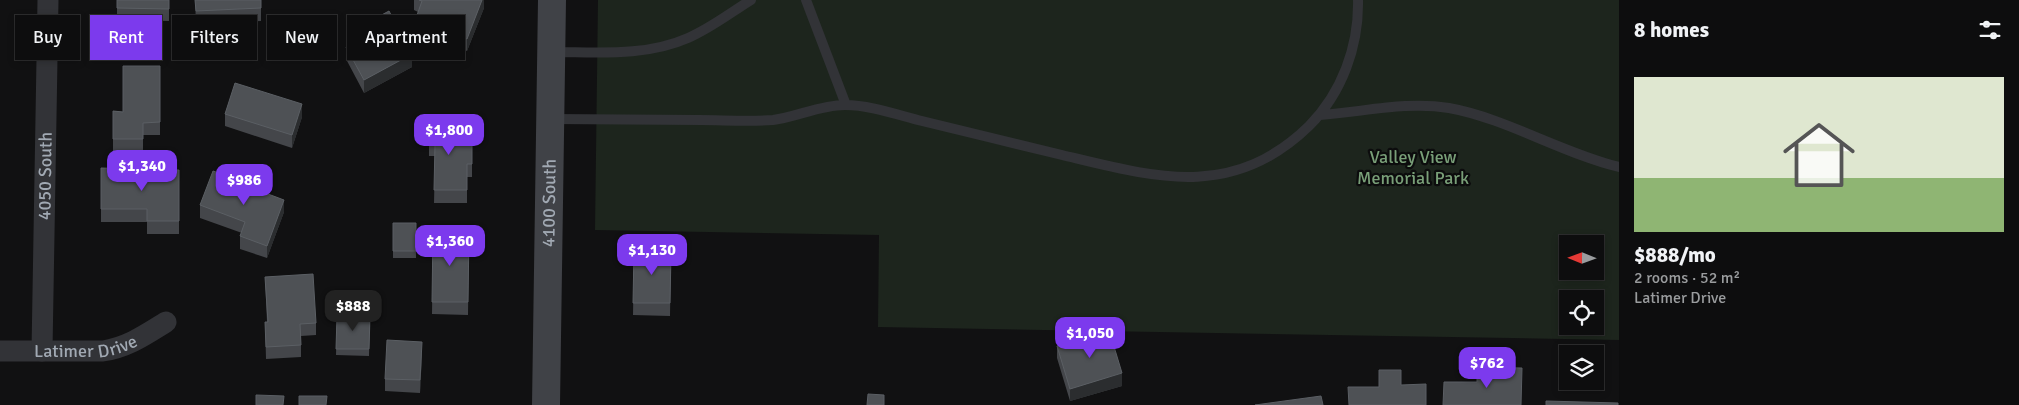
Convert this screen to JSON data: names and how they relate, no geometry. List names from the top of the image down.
{
  "streets": {
    "main road": ["4100 South"],
    "street": ["4050 South", "Latimer Drive"]
  },
  "crossings": [
    ["4050 South", "Latimer Drive"]
  ],
  "parks": ["Valley View Memorial Park"],
  "north": "left",
  "page": {
    "heading": "8 homes",
    "chip": [
      "Buy",
      "Rent",
      "Filters",
      "New",
      "Apartment"
    ],
    "list": [
      {
        "name": "$888/mo",
        "note": "2 rooms · 52 m² · Latimer Drive"
      }
    ],
    "price": [
      "$1,800",
      "$1,340",
      "$986",
      "$1,360",
      "$1,130",
      "$888",
      "$1,050",
      "$762"
    ]
  }
}
